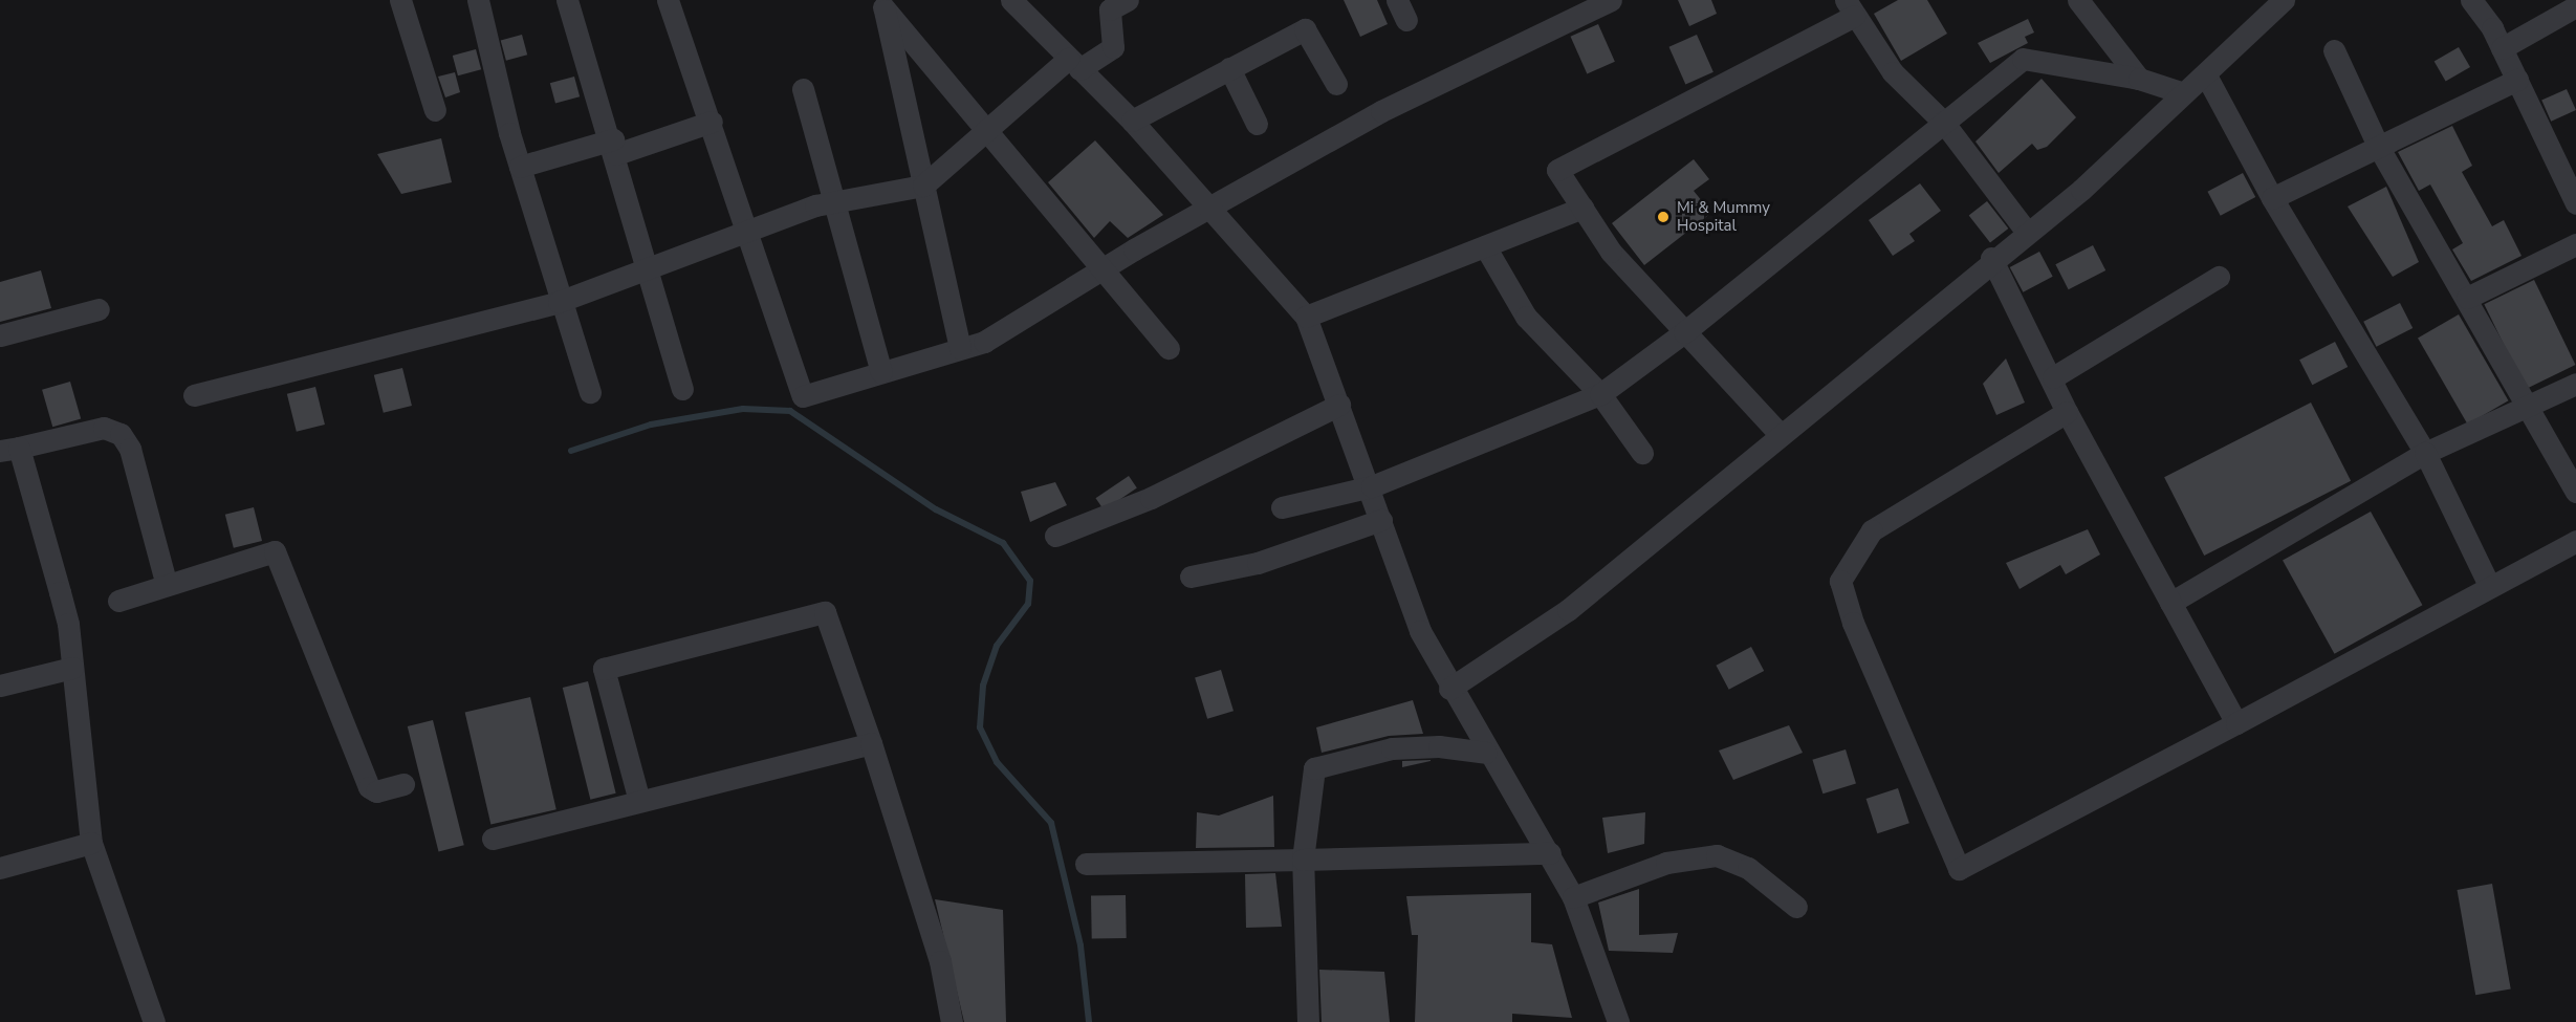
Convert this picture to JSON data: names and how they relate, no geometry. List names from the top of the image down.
{
  "places": ["Mi & Mummy Hospital"]
}
